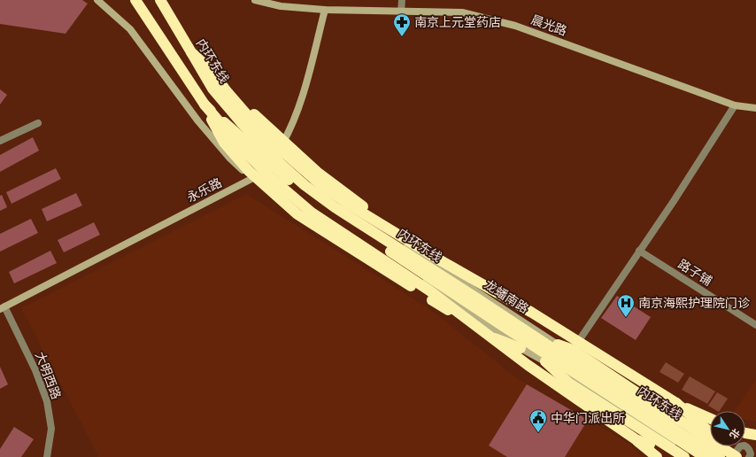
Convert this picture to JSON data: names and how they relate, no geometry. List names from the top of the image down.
{
  "streets": {
    "highway": ["内环东线"],
    "street": [
      "晨光路",
      "永乐路",
      "路子铺",
      "龙蟠南路",
      "大明西路"
    ]
  },
  "crossings": [
    ["晨光路", "永乐路"],
    ["永乐路", "龙蟠南路"],
    ["永乐路", "大明西路"]
  ],
  "places": {
    "pharmacy": ["南京上元堂药店"],
    "hospital": ["南京海熙护理院门诊"],
    "public building": ["中华门派出所"]
  },
  "north": "bottom right"
}
